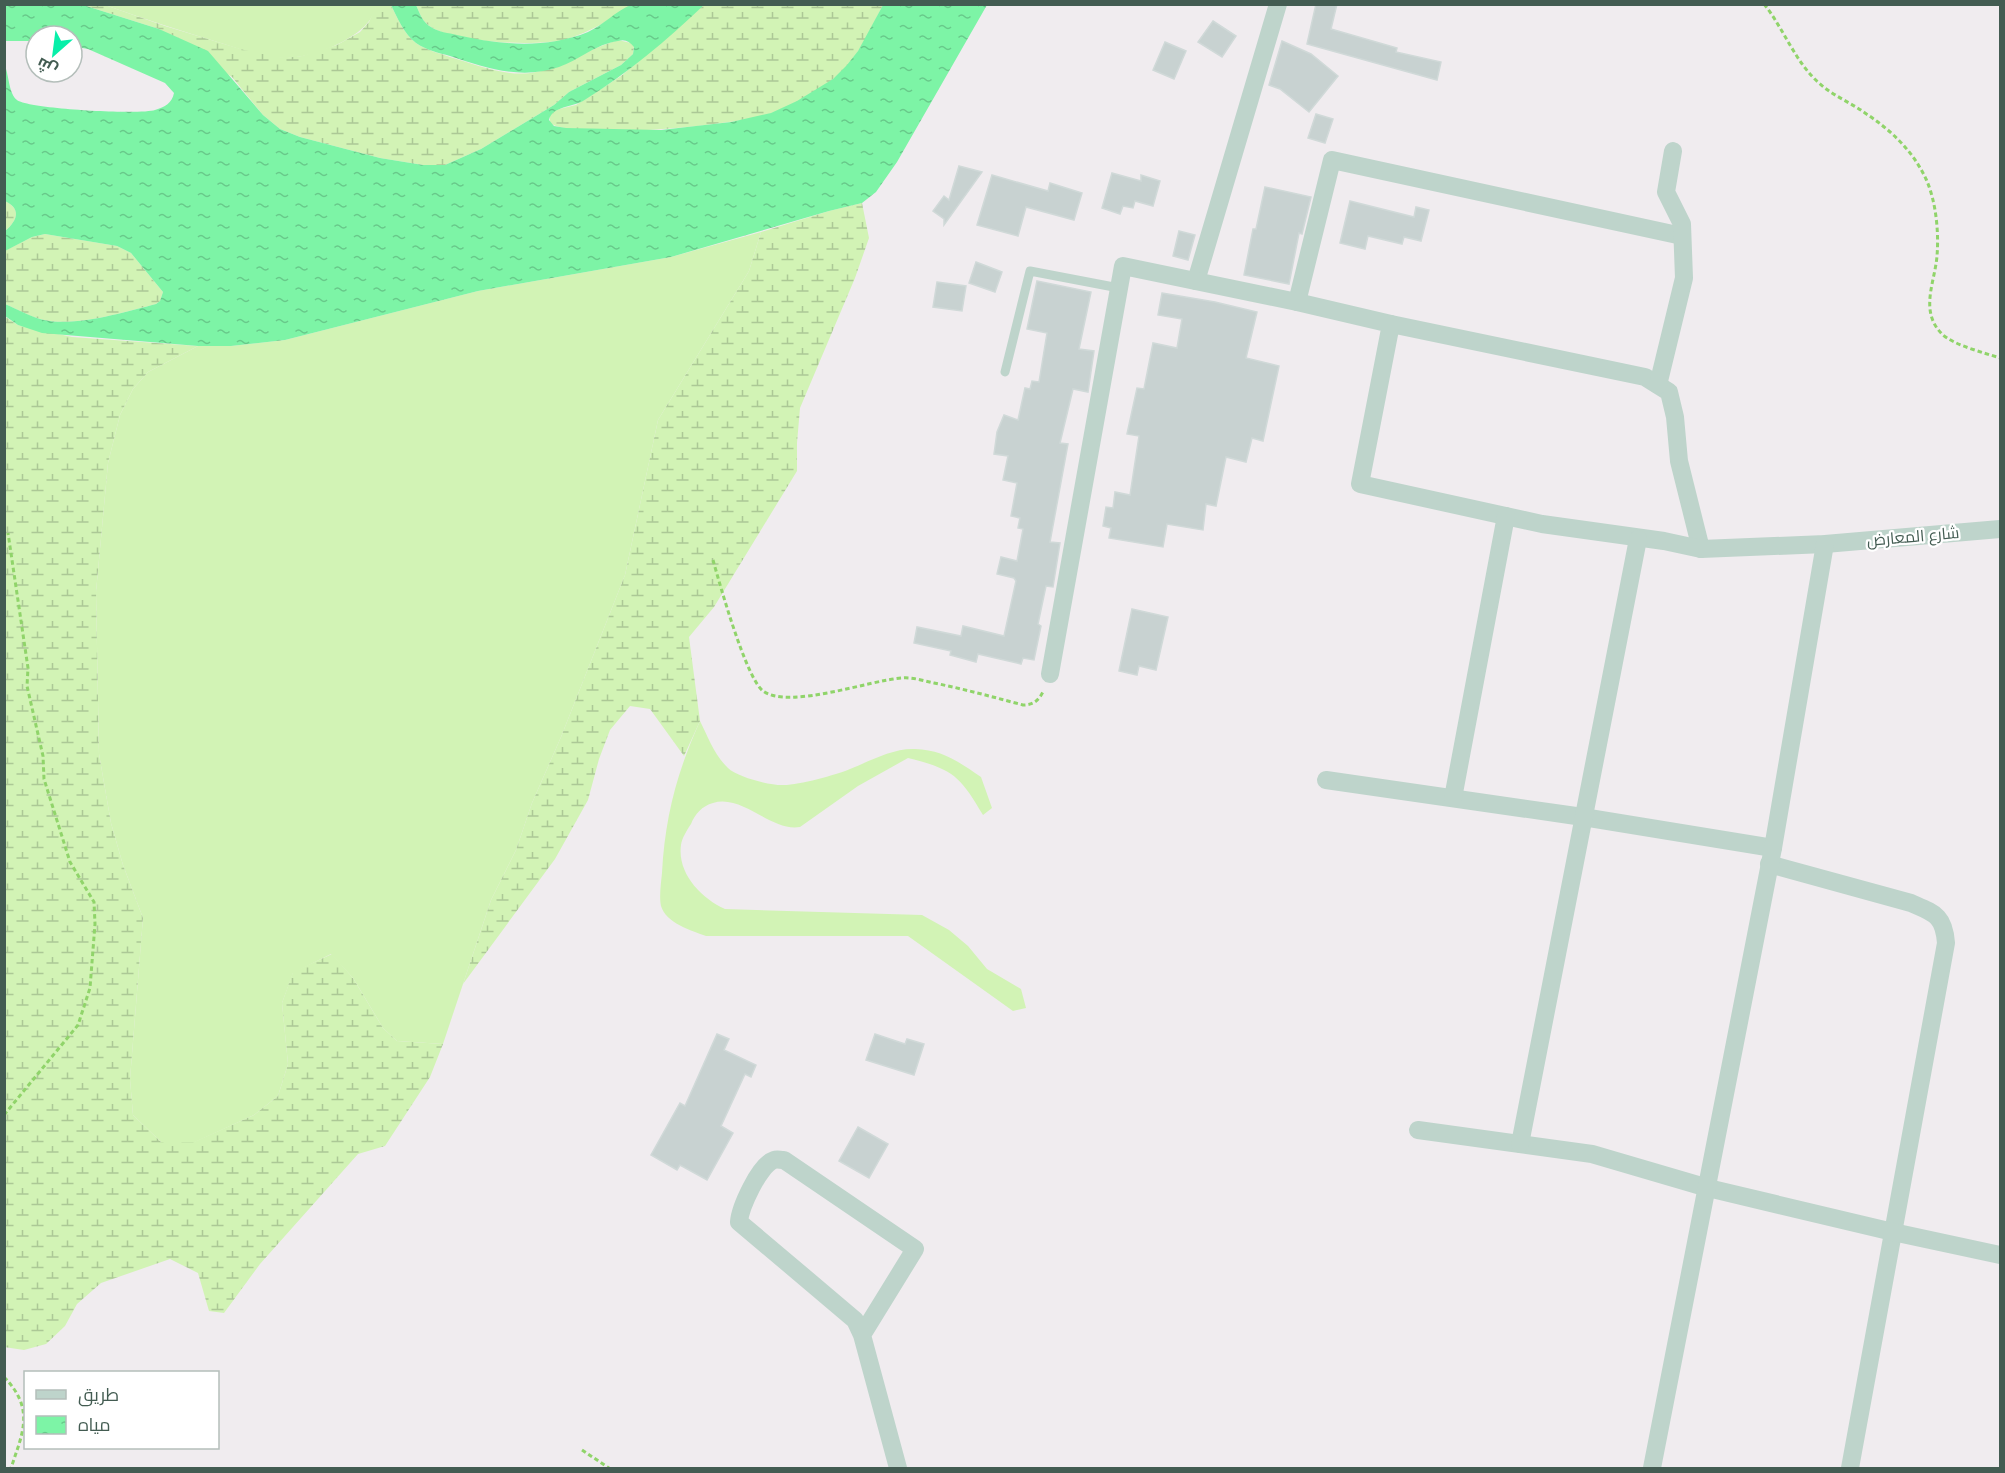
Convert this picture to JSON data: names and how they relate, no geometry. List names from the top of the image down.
{
  "streets": {
    "street": ["شارع المعارض"]
  },
  "legend": ["طريق", "مياه"],
  "north": "bottom left"
}
